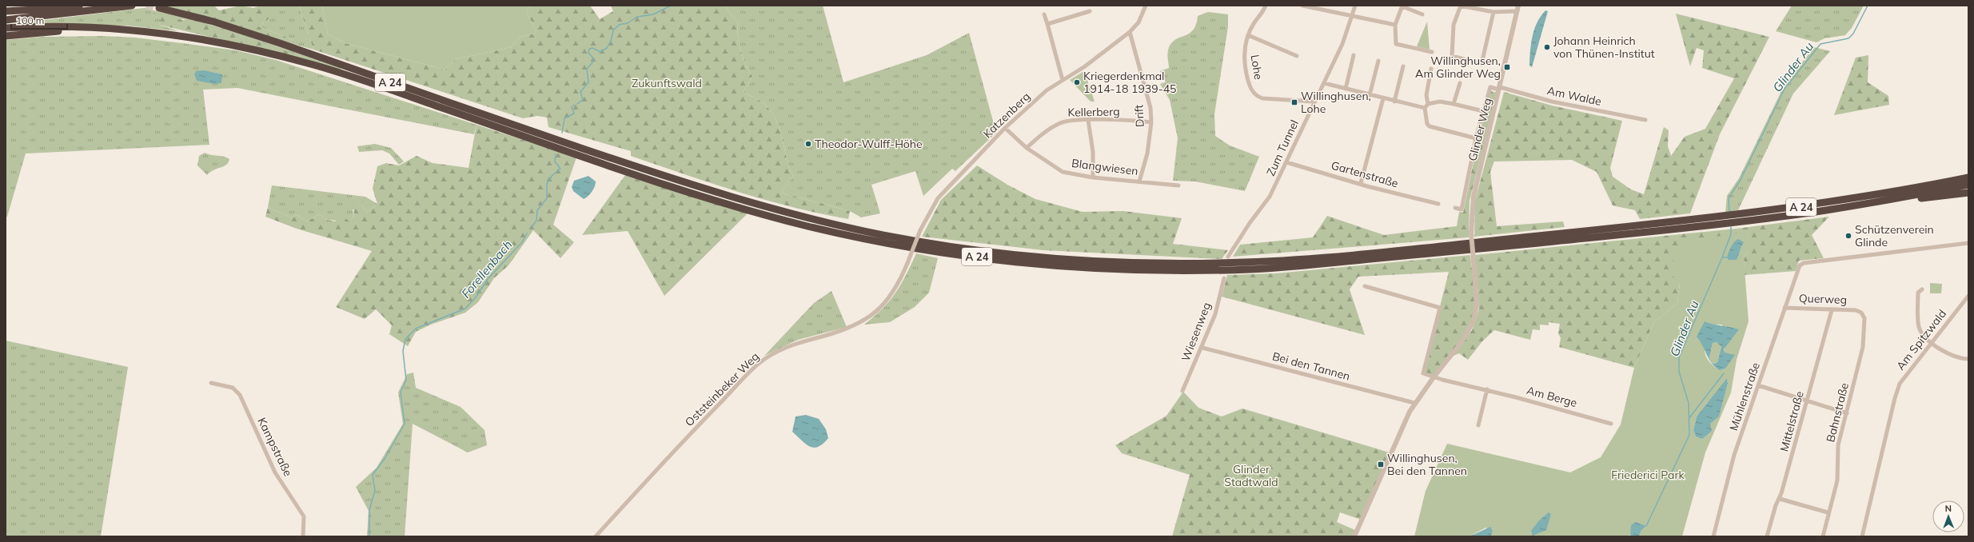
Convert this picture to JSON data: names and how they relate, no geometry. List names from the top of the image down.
{
  "streets": {
    "highway": ["A 24"],
    "street": [
      "Lohe",
      "Am Walde",
      "Kellerberg",
      "Katzenberg",
      "Drift",
      "Glinder Weg",
      "Zum Tunnel",
      "Blangwiesen",
      "Gartenstraße",
      "Querweg",
      "Wiesenweg",
      "Am Spitzwald",
      "Bei den Tannen",
      "Oststeinbeker Weg",
      "Am Berge",
      "Mühlenstraße",
      "Bahnstraße",
      "Mittelstraße",
      "Kampstraße"
    ]
  },
  "crossings": [
    ["Lohe", "Zum Tunnel"],
    ["Am Walde", "Glinder Weg"],
    ["Kellerberg", "Drift"],
    ["Kellerberg", "Blangwiesen"],
    ["Katzenberg", "Drift"],
    ["Katzenberg", "Blangwiesen"],
    ["Katzenberg", "Oststeinbeker Weg"],
    ["Drift", "Blangwiesen"],
    ["Glinder Weg", "Bei den Tannen"],
    ["Glinder Weg", "Am Berge"],
    ["Zum Tunnel", "Gartenstraße"],
    ["Querweg", "Mühlenstraße"],
    ["Querweg", "Bahnstraße"],
    ["Querweg", "Mittelstraße"],
    ["Wiesenweg", "Bei den Tannen"]
  ],
  "water": ["Glinder Au", "Forellenbach"],
  "parks": ["Zukunftswald", "Glinder Stadtwald", "Friederici Park"],
  "places": {
    "other": [
      "Johann Heinrich von Thünen-Institut",
      "Kriegerdenkmal 1914-18 1939-45",
      "Theodor-Wulff-Höhe",
      "Schützenverein Glinde"
    ],
    "transit": ["Willinghusen, Am Glinder Weg", "Willinghusen, Lohe", "Willinghusen, Bei den Tannen"]
  },
  "scale_bar": "100 m",
  "north": "top"
}
